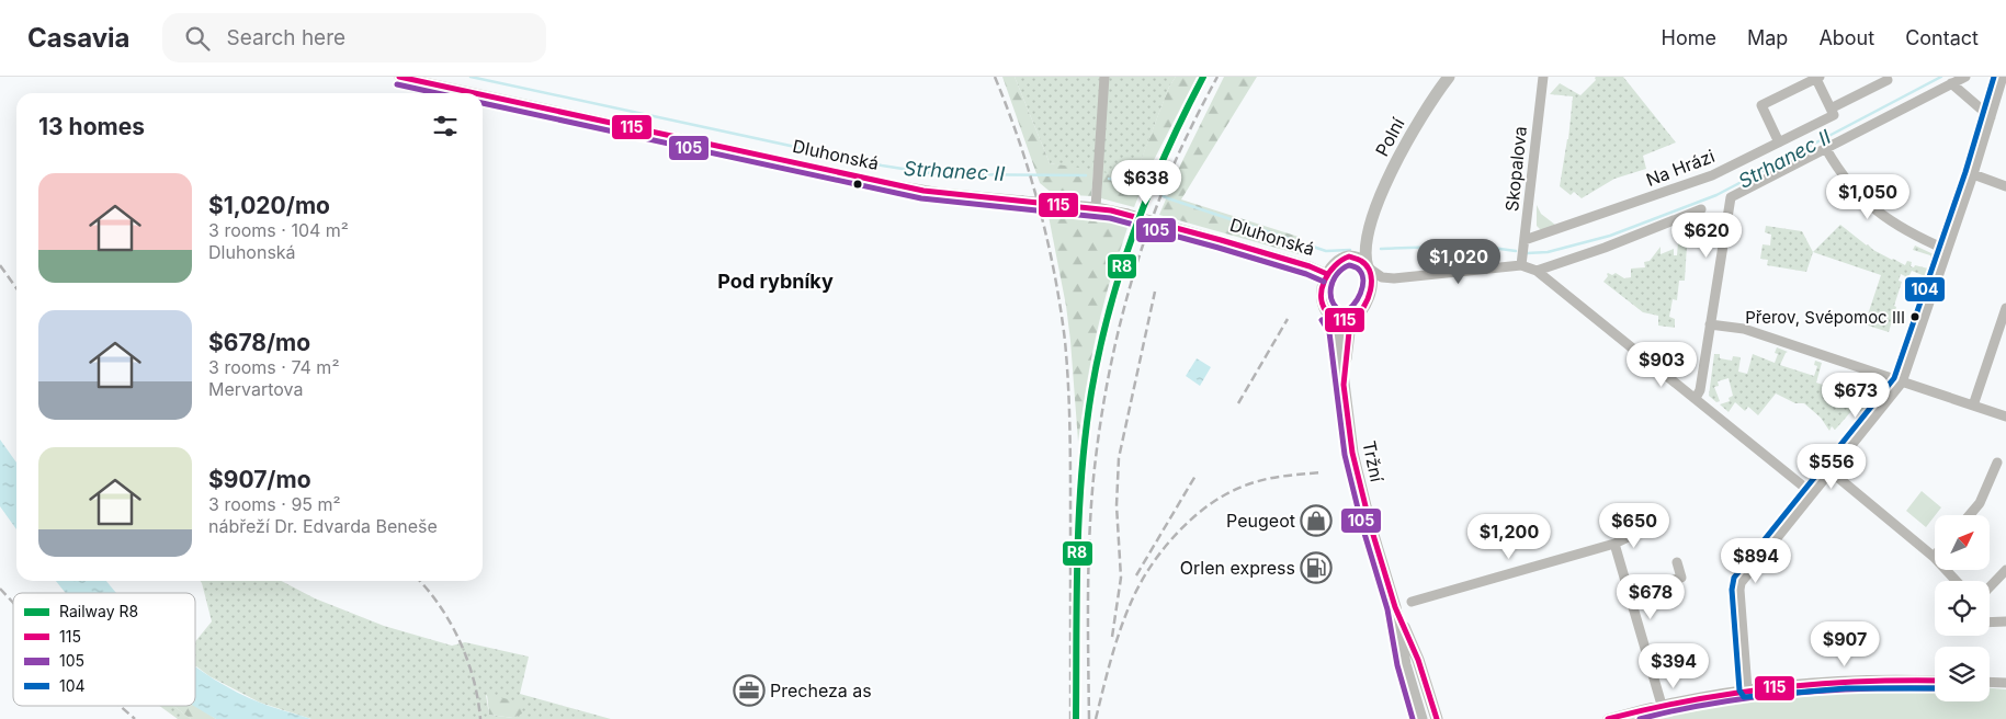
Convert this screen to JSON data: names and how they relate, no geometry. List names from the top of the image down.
{
  "streets": {
    "main road": ["Polní", "Dluhonská", "Tržní"],
    "street": ["Na Hrázi", "Skopalova"]
  },
  "crossings": [
    ["Polní", "Dluhonská"],
    ["Polní", "Tržní"],
    ["Dluhonská", "Tržní"],
    ["Na Hrázi", "Skopalova"]
  ],
  "districts": ["Pod rybníky"],
  "water": ["Strhanec II"],
  "places": {
    "other": ["Přerov, Svépomoc III"],
    "shop": ["Peugeot"],
    "fuel station": ["Orlen express"],
    "office": ["Precheza as"]
  },
  "lines": [
    "rail line R8",
    "transit line 115",
    "transit line 104",
    "transit line 105"
  ],
  "legend": [
    "Railway R8",
    "115",
    "105",
    "104"
  ],
  "north": "top right",
  "page": {
    "header": "Casavia",
    "search": "Search here",
    "nav": [
      "Home",
      "Map",
      "About",
      "Contact"
    ],
    "heading": "13 homes",
    "list": [
      {
        "name": "$1,020/mo",
        "note": "3 rooms · 104 m² · Dluhonská"
      },
      {
        "name": "$678/mo",
        "note": "3 rooms · 74 m² · Mervartova"
      },
      {
        "name": "$907/mo",
        "note": "3 rooms · 95 m² · nábřeží Dr. Edvarda Beneše"
      }
    ],
    "price": [
      "$638",
      "$1,050",
      "$620",
      "$1,020",
      "$903",
      "$673",
      "$556",
      "$650",
      "$1,200",
      "$894",
      "$678",
      "$907",
      "$394"
    ]
  }
}
